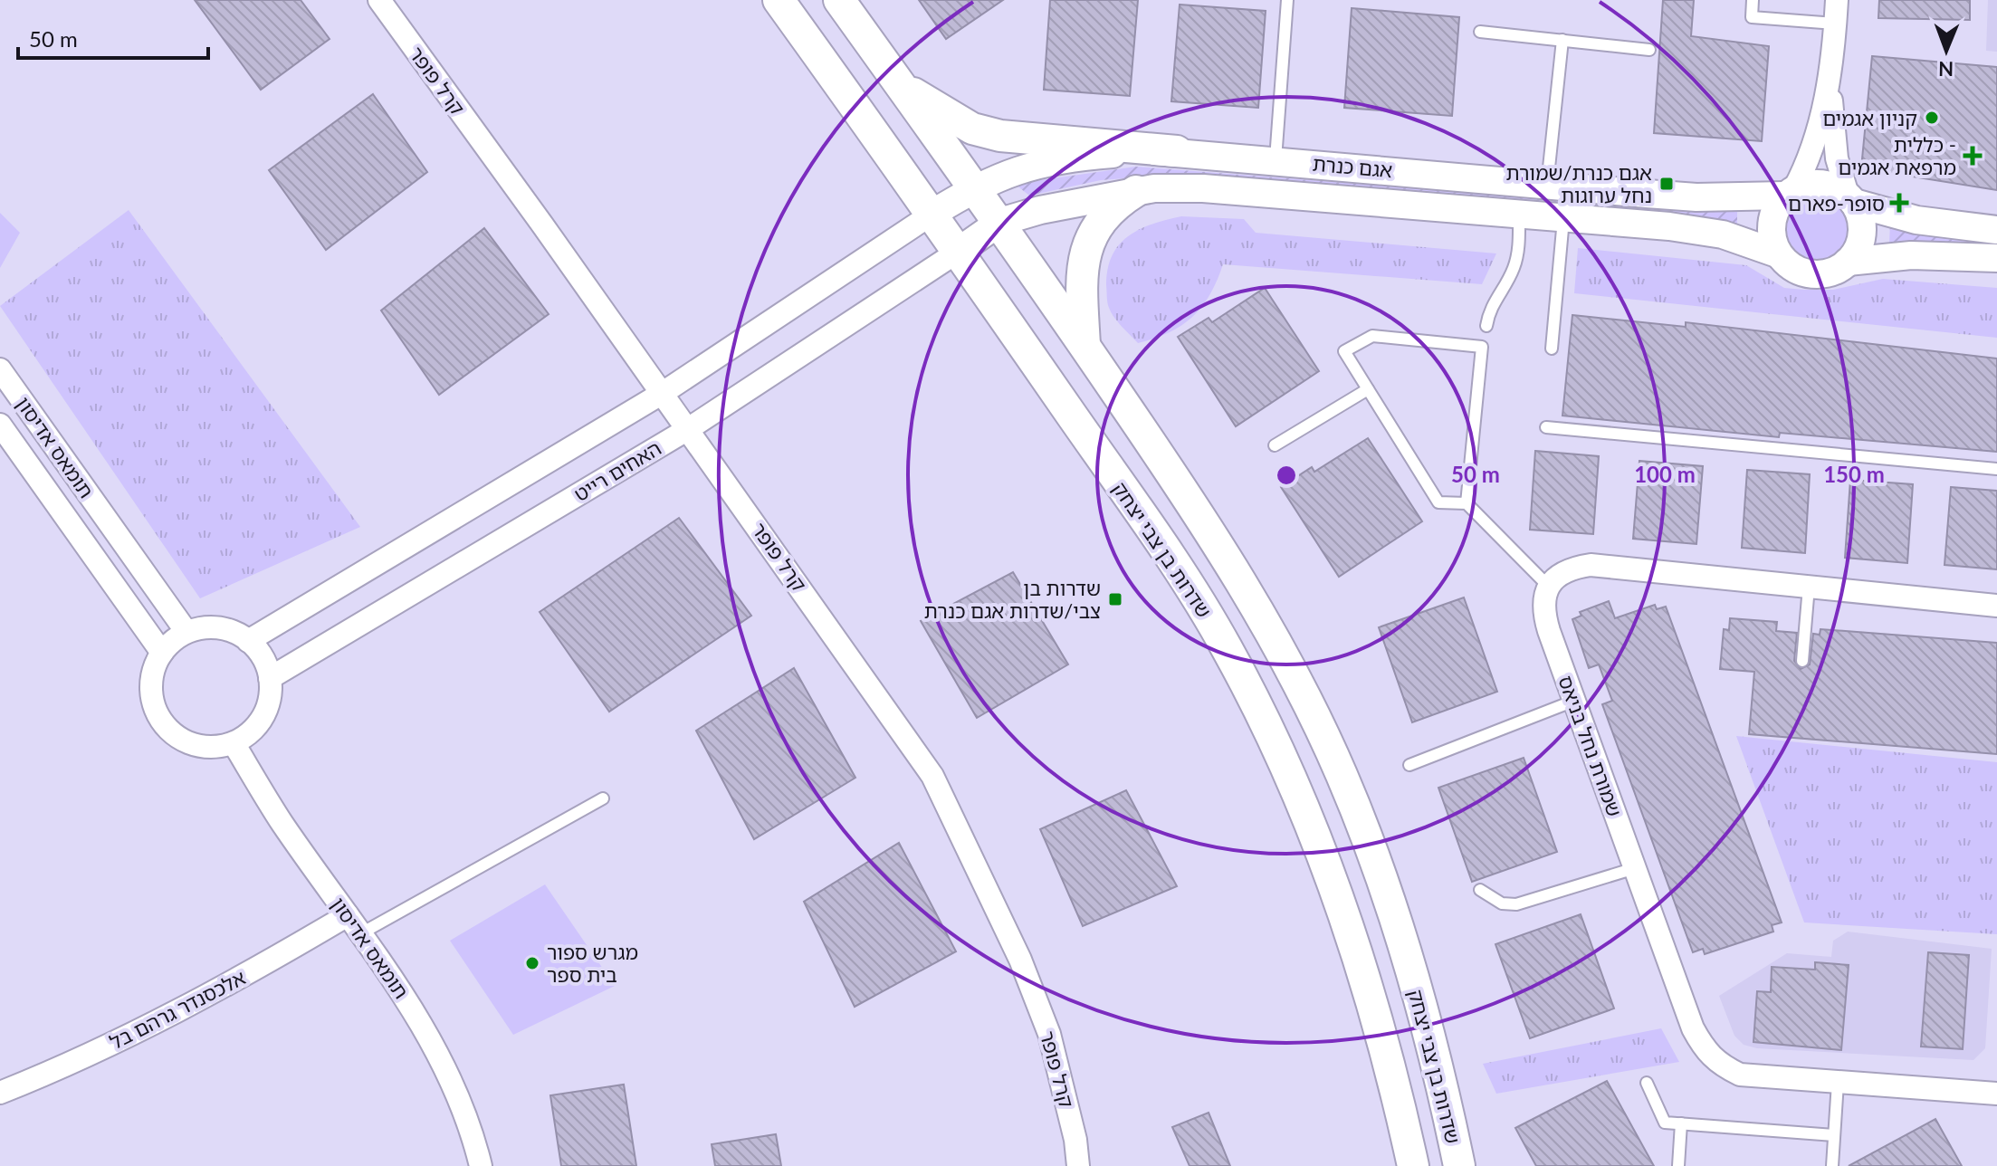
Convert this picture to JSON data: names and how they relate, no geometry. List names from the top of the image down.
{
  "streets": {
    "main road": ["שדרות בן צבי יצחק"],
    "street": [
      "קרל פופר",
      "אגם כנרת",
      "תומאס אדיסון",
      "האחים רייט",
      "שמורת נחל בניאס",
      "אלכסנדר גרהם בל"
    ]
  },
  "crossings": [
    ["קרל פופר", "האחים רייט"],
    ["אגם כנרת", "האחים רייט"],
    ["אגם כנרת", "שדרות בן צבי יצחק"],
    ["תומאס אדיסון", "האחים רייט"],
    ["תומאס אדיסון", "אלכסנדר גרהם בל"],
    ["האחים רייט", "שדרות בן צבי יצחק"]
  ],
  "places": {
    "other": ["קניון אגמים", "מגרש ספור בית ספר"],
    "health": ["כללית - מרפאת אגמים", "סופר-פארם"],
    "transit": ["אגם כנרת/שמורת נחל ערוגות", "שדרות בן צבי/שדרות אגם כנרת"]
  },
  "scale_bar": "50 m",
  "north": "bottom",
  "rings": ["50 m", "100 m", "150 m"]
}
